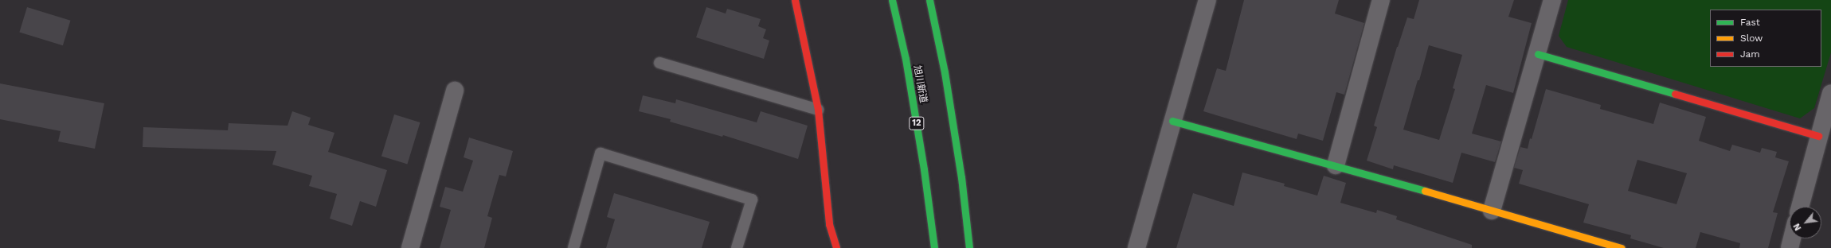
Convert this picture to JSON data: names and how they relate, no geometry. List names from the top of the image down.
{
  "streets": {
    "main road": ["旭川新道", "12"]
  },
  "legend": ["Fast", "Slow", "Jam"],
  "north": "bottom left"
}
